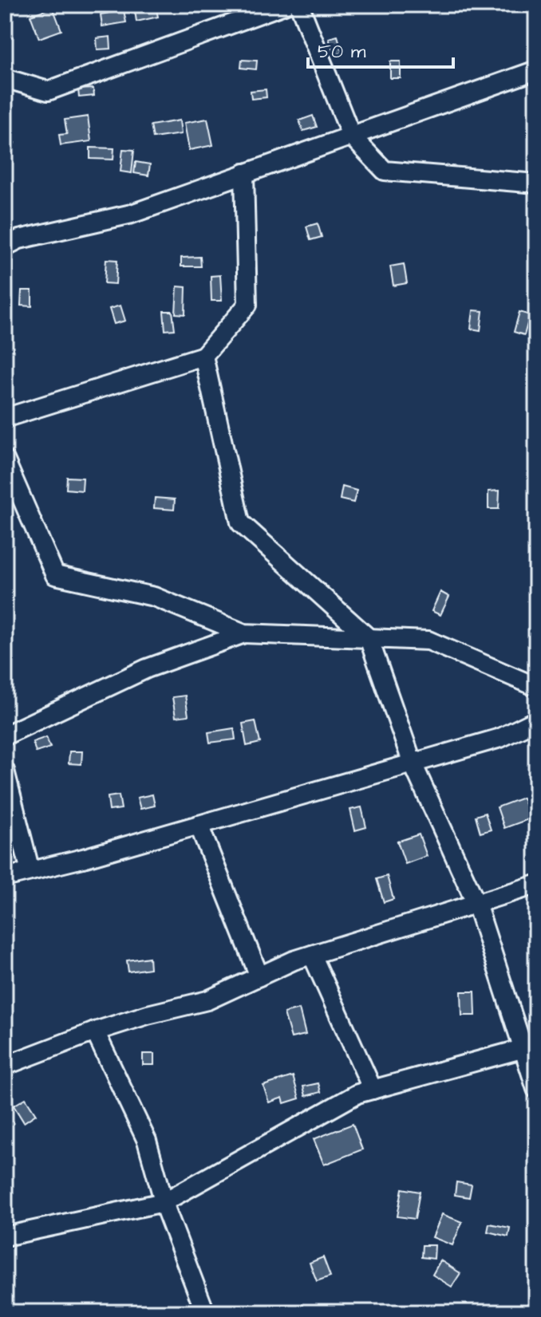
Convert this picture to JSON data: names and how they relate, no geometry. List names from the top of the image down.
{
  "scale_bar": "50 m"
}
